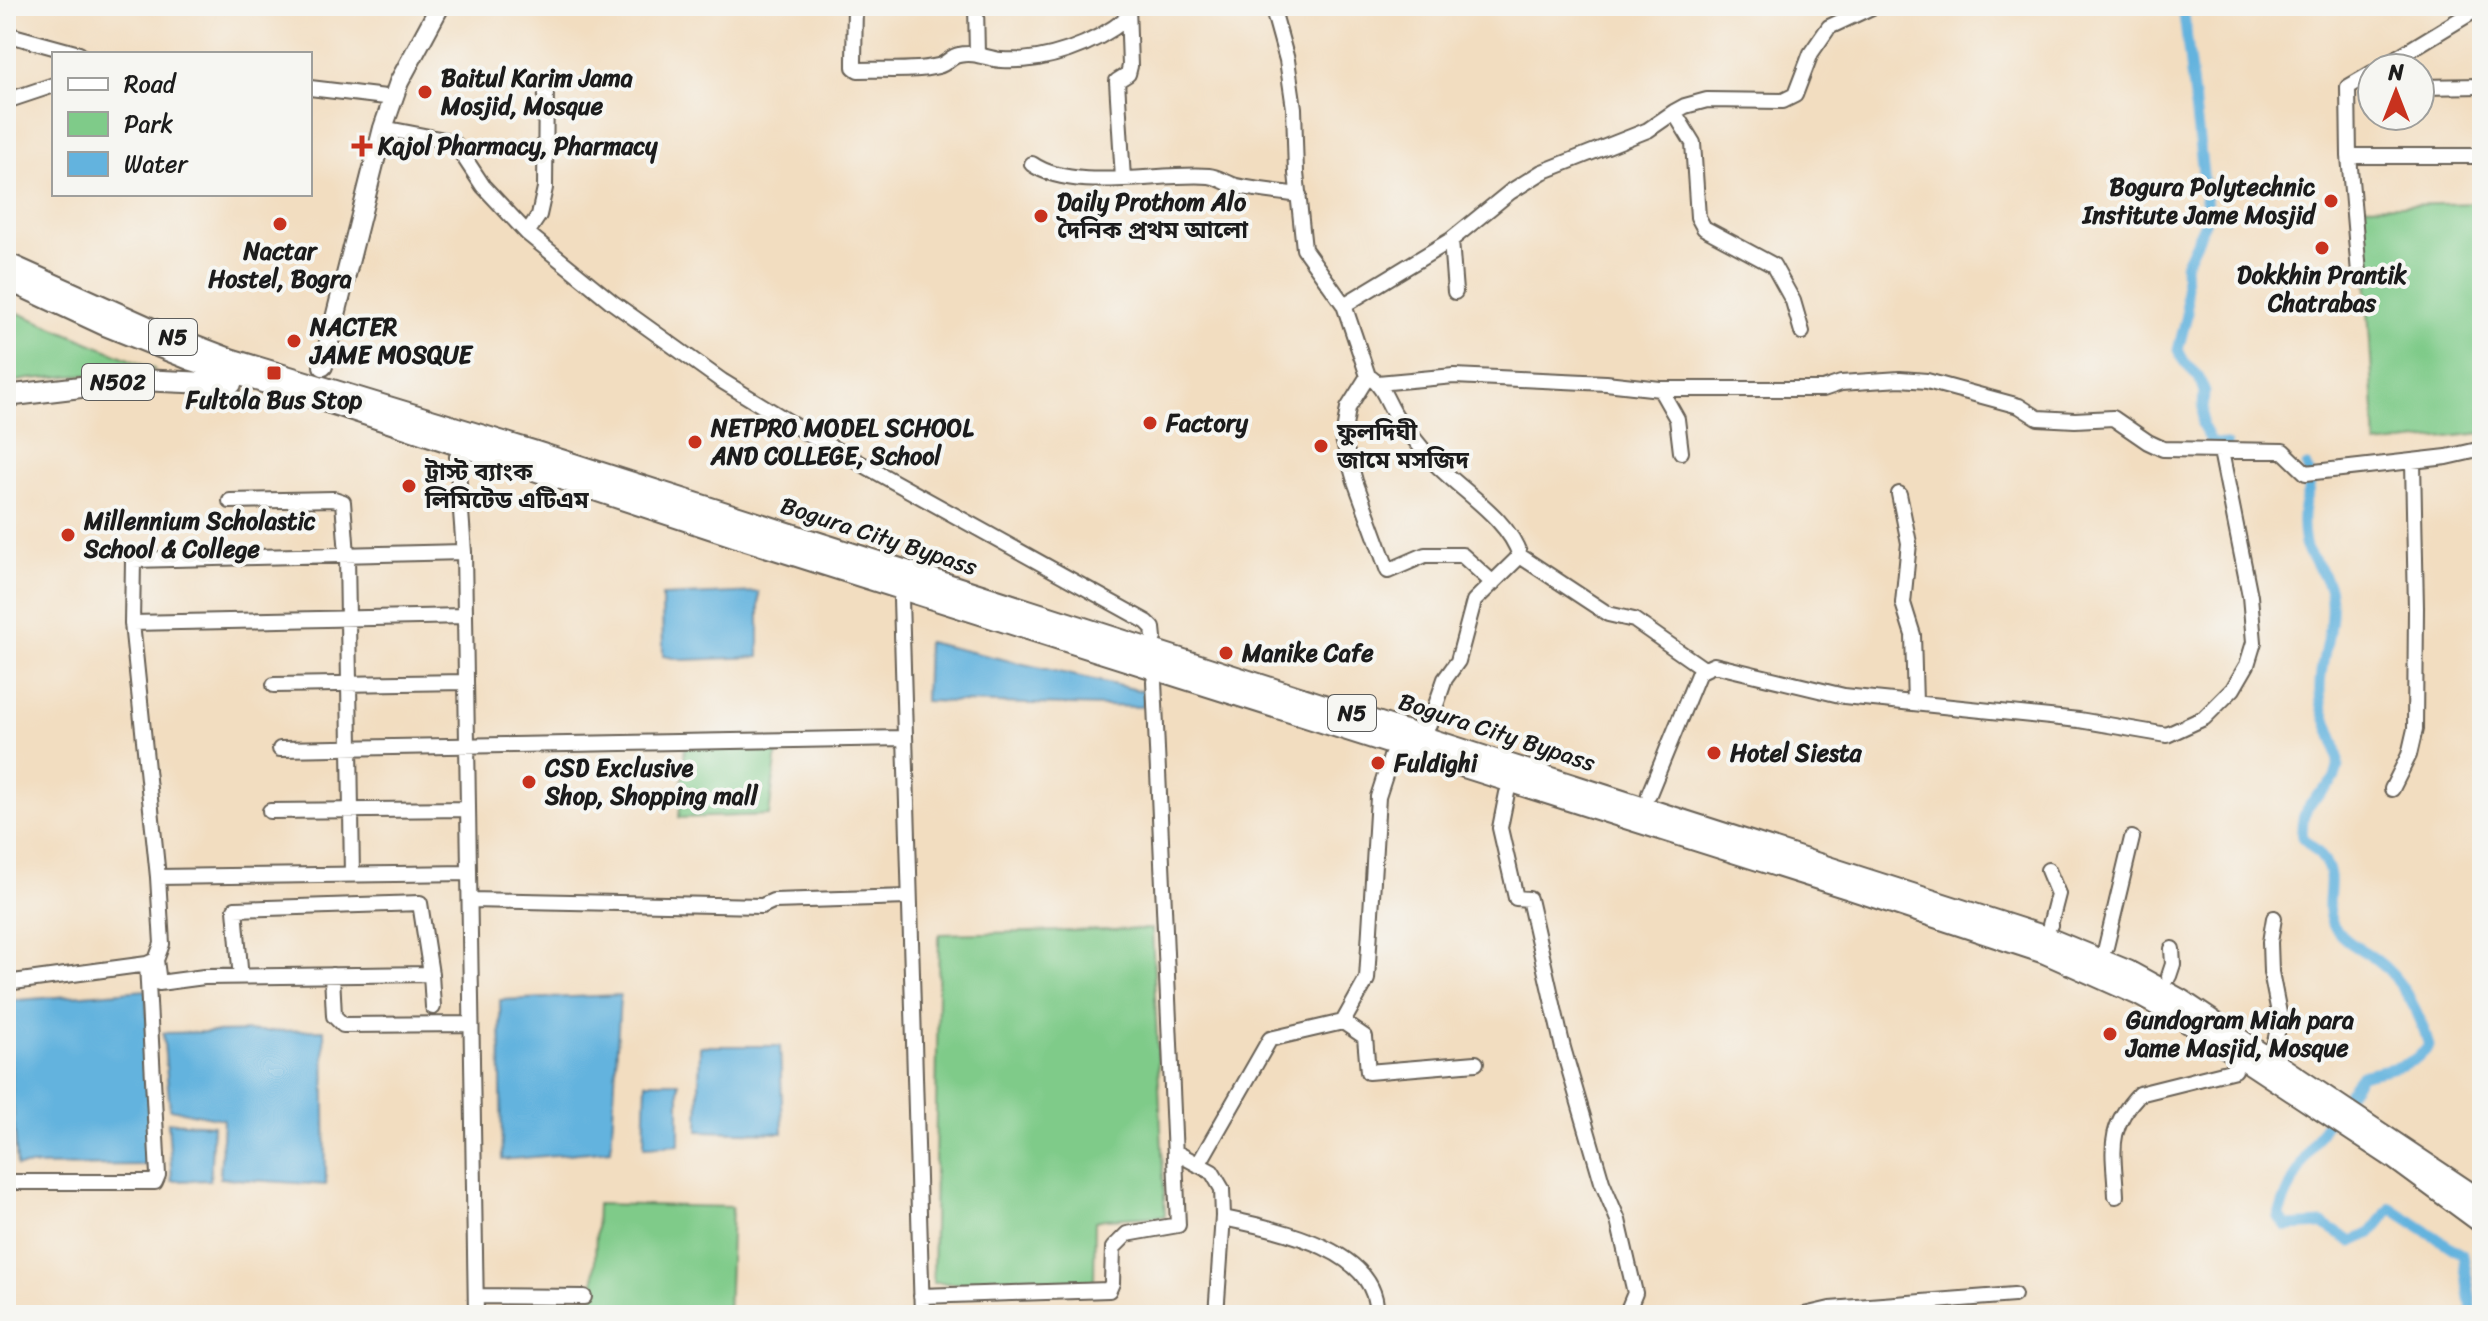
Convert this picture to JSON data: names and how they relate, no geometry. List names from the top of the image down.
{
  "streets": {
    "highway": ["N5", "N502", "Bogura City Bypass"]
  },
  "crossings": [
    ["N5", "Bogura City Bypass"]
  ],
  "places": {
    "other": [
      "Baitul Karim Jama Mosjid, Mosque",
      "Bogura Polytechnic Institute Jame Mosjid",
      "Daily Prothom Alo দৈনিক প্রথম আলো",
      "Nactar Hostel, Bogra",
      "Dokkhin Prantik Chatrabas",
      "NACTER JAME MOSQUE",
      "Factory",
      "NETPRO MODEL SCHOOL AND COLLEGE, School",
      "ফুলদিঘী জামে মসজিদ",
      "ট্রাস্ট ব্যাংক লিমিটেড এটিএম",
      "Millennium Scholastic School & College",
      "Manike Cafe",
      "Hotel Siesta",
      "Fuldighi",
      "CSD Exclusive Shop, Shopping mall",
      "Gundogram Miah para Jame Masjid, Mosque"
    ],
    "health": ["Kajol Pharmacy, Pharmacy"],
    "transit": ["Fultola Bus Stop"]
  },
  "legend": ["Road", "Park", "Water"],
  "north": "top"
}
